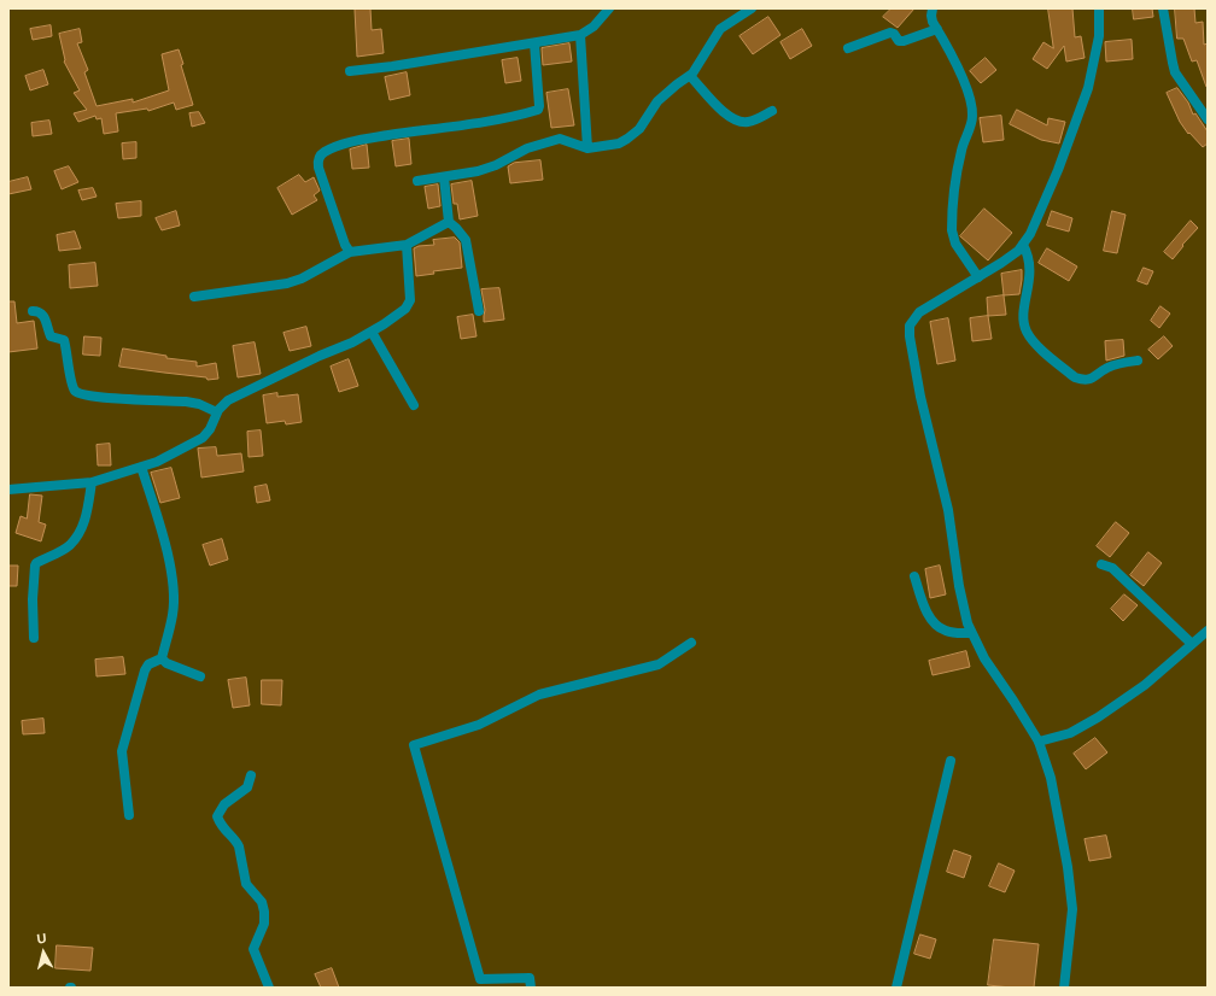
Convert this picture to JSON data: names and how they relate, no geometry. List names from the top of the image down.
{
  "north": "top"
}
